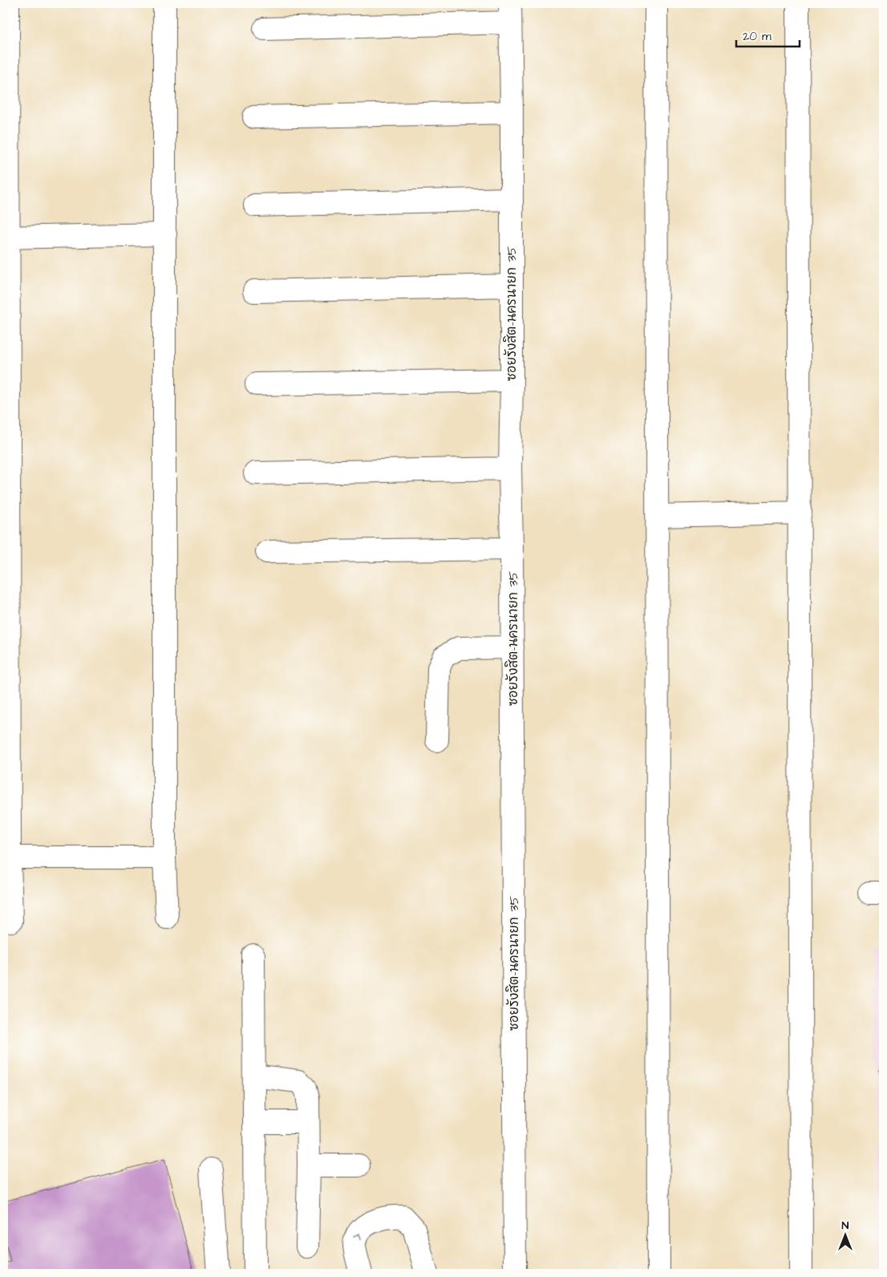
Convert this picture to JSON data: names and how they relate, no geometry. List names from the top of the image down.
{
  "streets": {
    "street": ["ซอยรังสิต-นครนายก 35"]
  },
  "scale_bar": "20 m",
  "north": "top"
}
